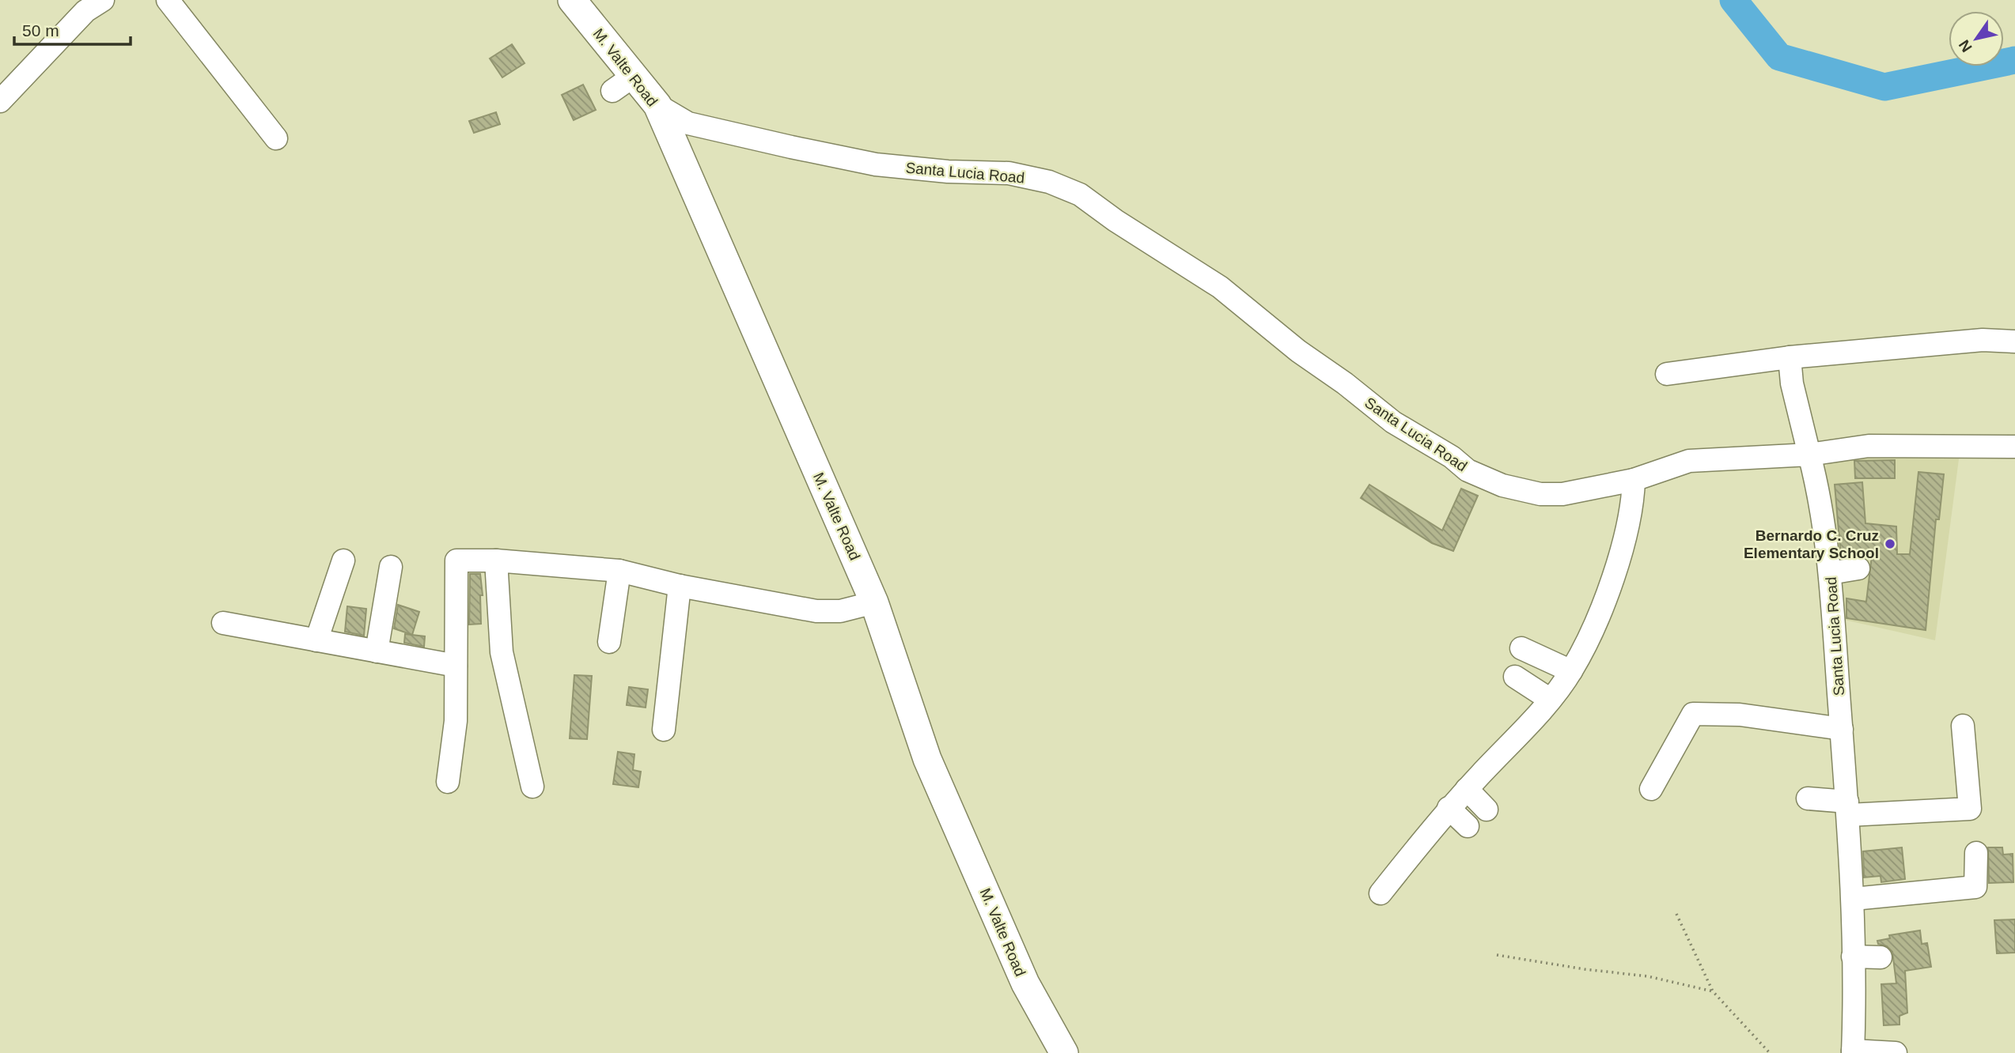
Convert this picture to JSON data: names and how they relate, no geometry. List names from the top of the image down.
{
  "streets": {
    "main road": ["M. Valte Road"],
    "street": ["Santa Lucia Road"]
  },
  "crossings": [
    ["M. Valte Road", "Santa Lucia Road"]
  ],
  "places": ["Bernardo C. Cruz Elementary School"],
  "scale_bar": "50 m",
  "north": "bottom left"
}
